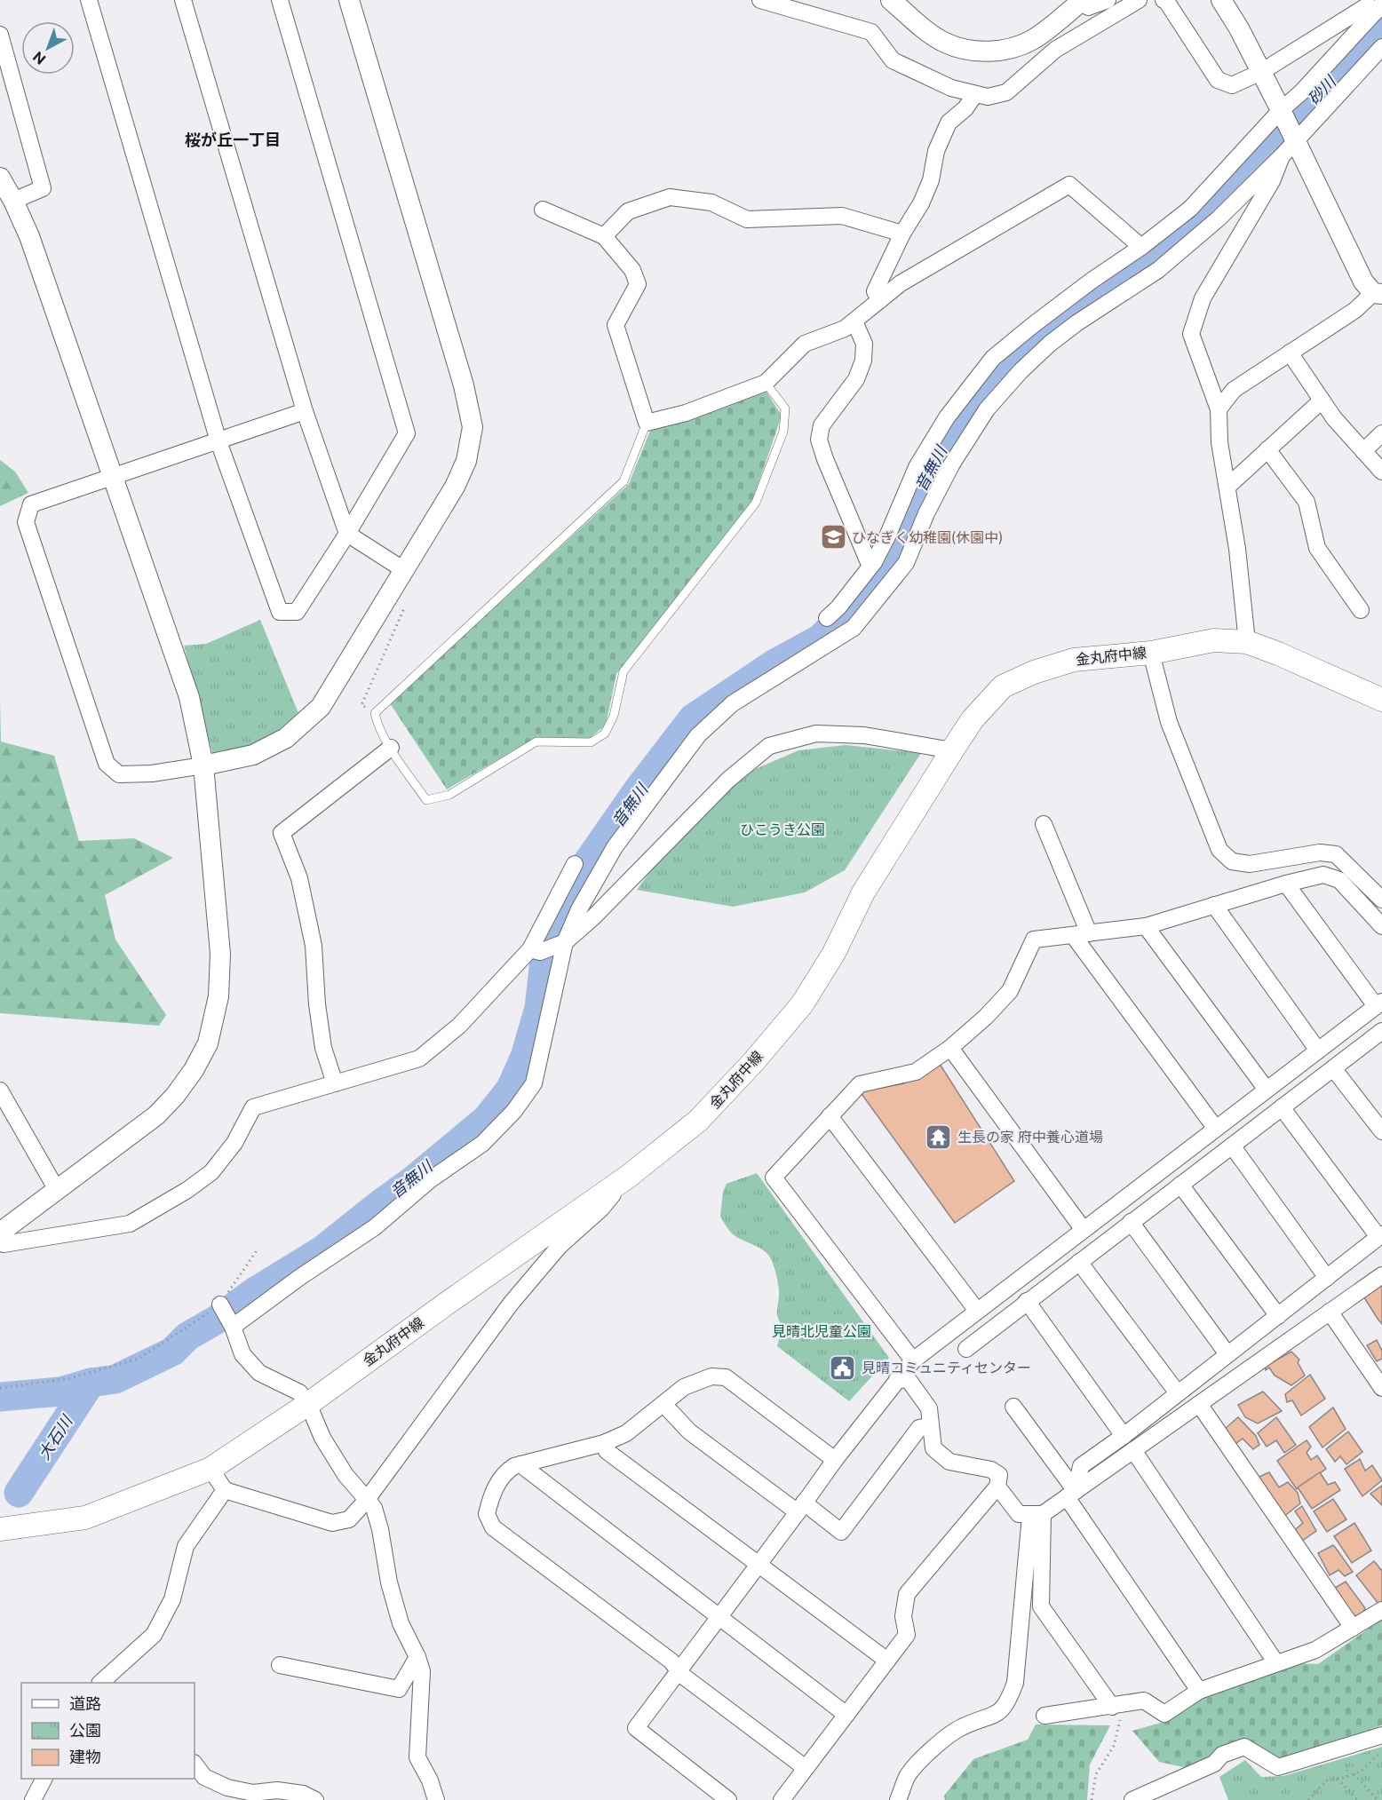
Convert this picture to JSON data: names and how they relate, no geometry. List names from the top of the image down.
{
  "streets": {
    "main road": ["金丸府中線"]
  },
  "districts": ["桜が丘一丁目"],
  "water": ["砂川", "音無川", "大石川"],
  "parks": ["ひこうき公園", "見晴北児童公園"],
  "places": {
    "school or university": ["ひなぎく幼稚園(休園中)"],
    "temple": ["生長の家 府中養心道場"],
    "public building": ["見晴コミュニティセンター"]
  },
  "legend": ["道路", "公園", "建物"],
  "north": "bottom left"
}
